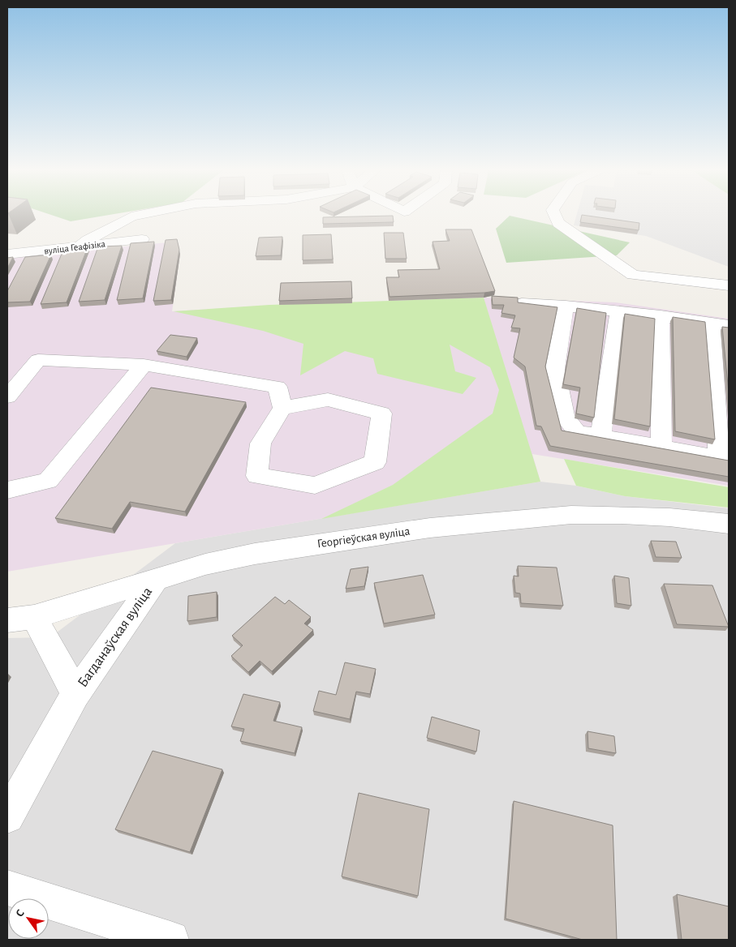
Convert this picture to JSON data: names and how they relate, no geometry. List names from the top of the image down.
{
  "streets": {
    "street": ["вуліца Геафізіка", "Георгіеўская вуліца", "Багданаўская вуліца"]
  },
  "crossings": [
    ["Георгіеўская вуліца", "Багданаўская вуліца"]
  ],
  "north": "top left"
}
